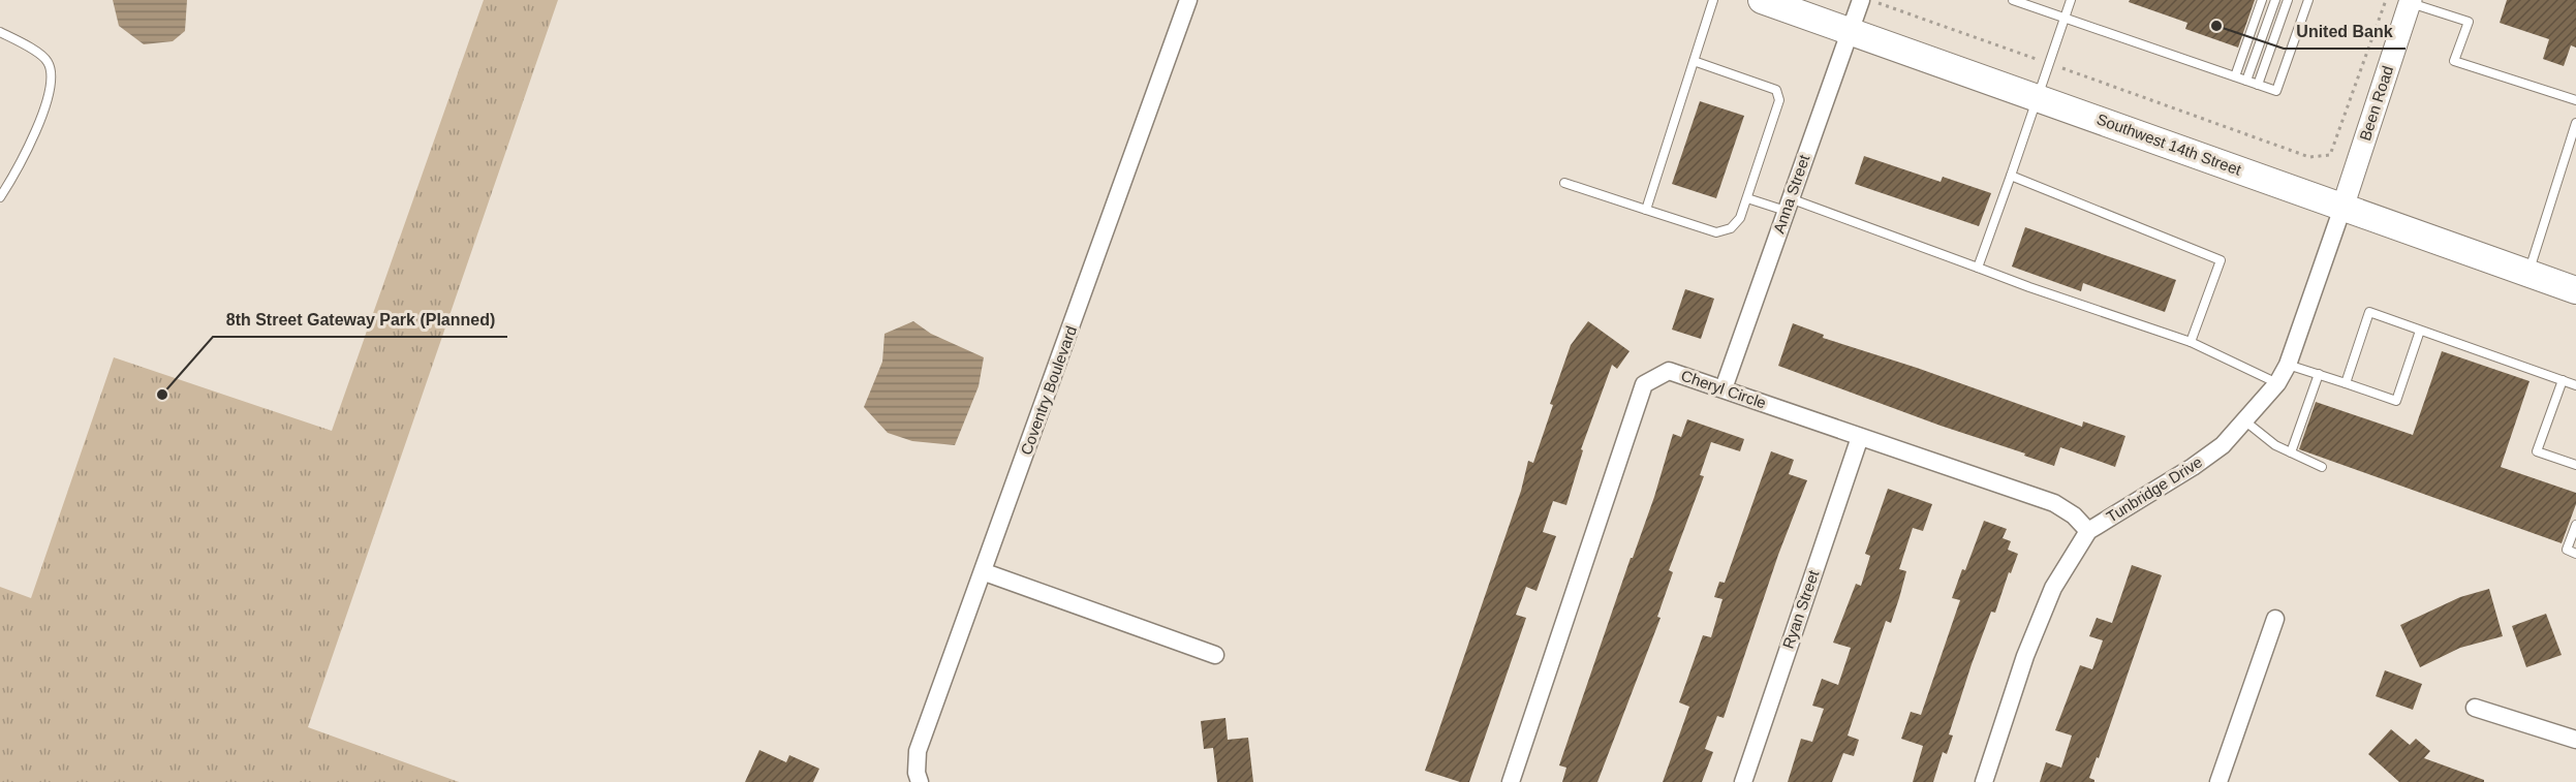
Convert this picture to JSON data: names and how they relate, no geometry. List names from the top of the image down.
{
  "streets": {
    "main road": ["Southwest 14th Street"],
    "street": [
      "Been Road",
      "Anna Street",
      "Cheryl Circle",
      "Coventry Boulevard",
      "Tunbridge Drive",
      "Ryan Street"
    ]
  },
  "crossings": [
    ["Been Road", "Southwest 14th Street"],
    ["Been Road", "Tunbridge Drive"],
    ["Southwest 14th Street", "Anna Street"],
    ["Southwest 14th Street", "Tunbridge Drive"],
    ["Anna Street", "Cheryl Circle"],
    ["Cheryl Circle", "Tunbridge Drive"],
    ["Cheryl Circle", "Ryan Street"]
  ],
  "places": ["United Bank", "8th Street Gateway Park (Planned)"]
}
